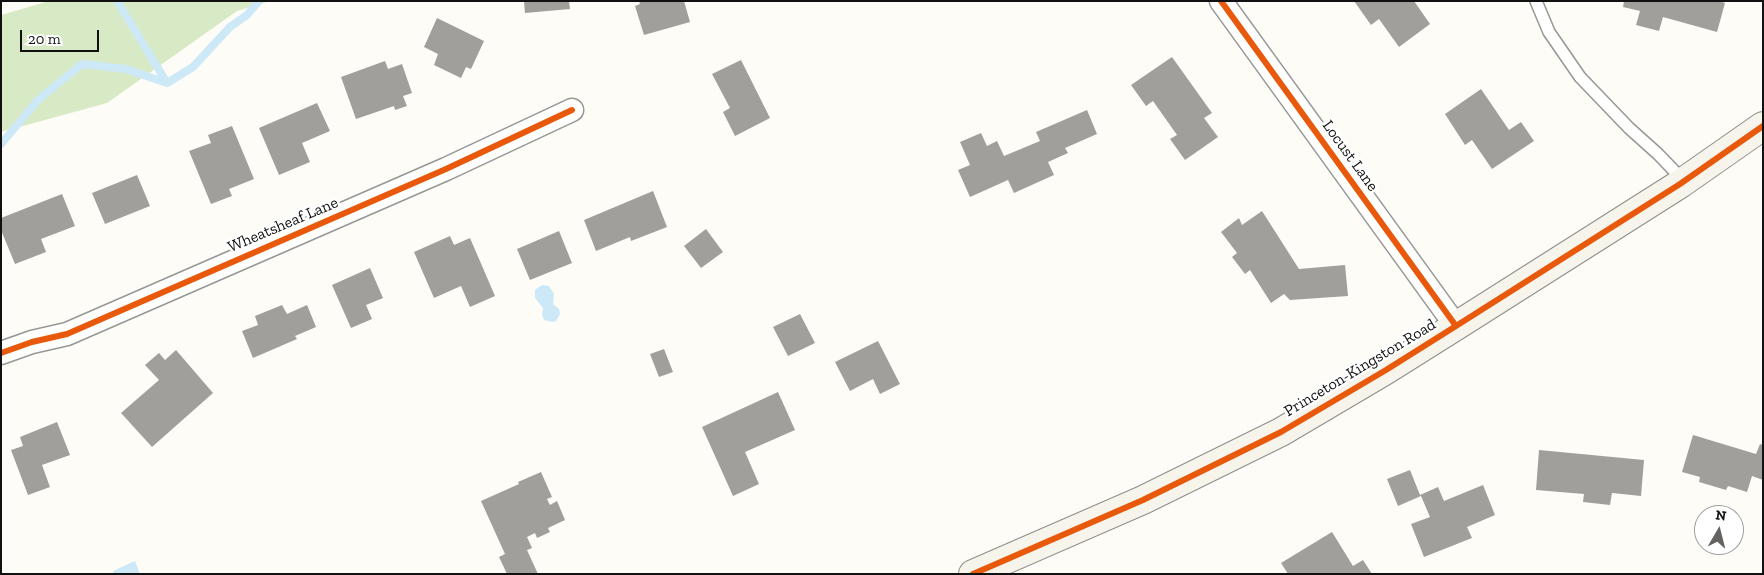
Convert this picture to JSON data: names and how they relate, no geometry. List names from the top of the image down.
{
  "streets": {
    "main road": ["Princeton-Kingston Road"],
    "street": ["Locust Lane", "Wheatsheaf Lane"]
  },
  "crossings": [
    ["Locust Lane", "Princeton-Kingston Road"]
  ],
  "scale_bar": "20 m",
  "north": "top"
}
